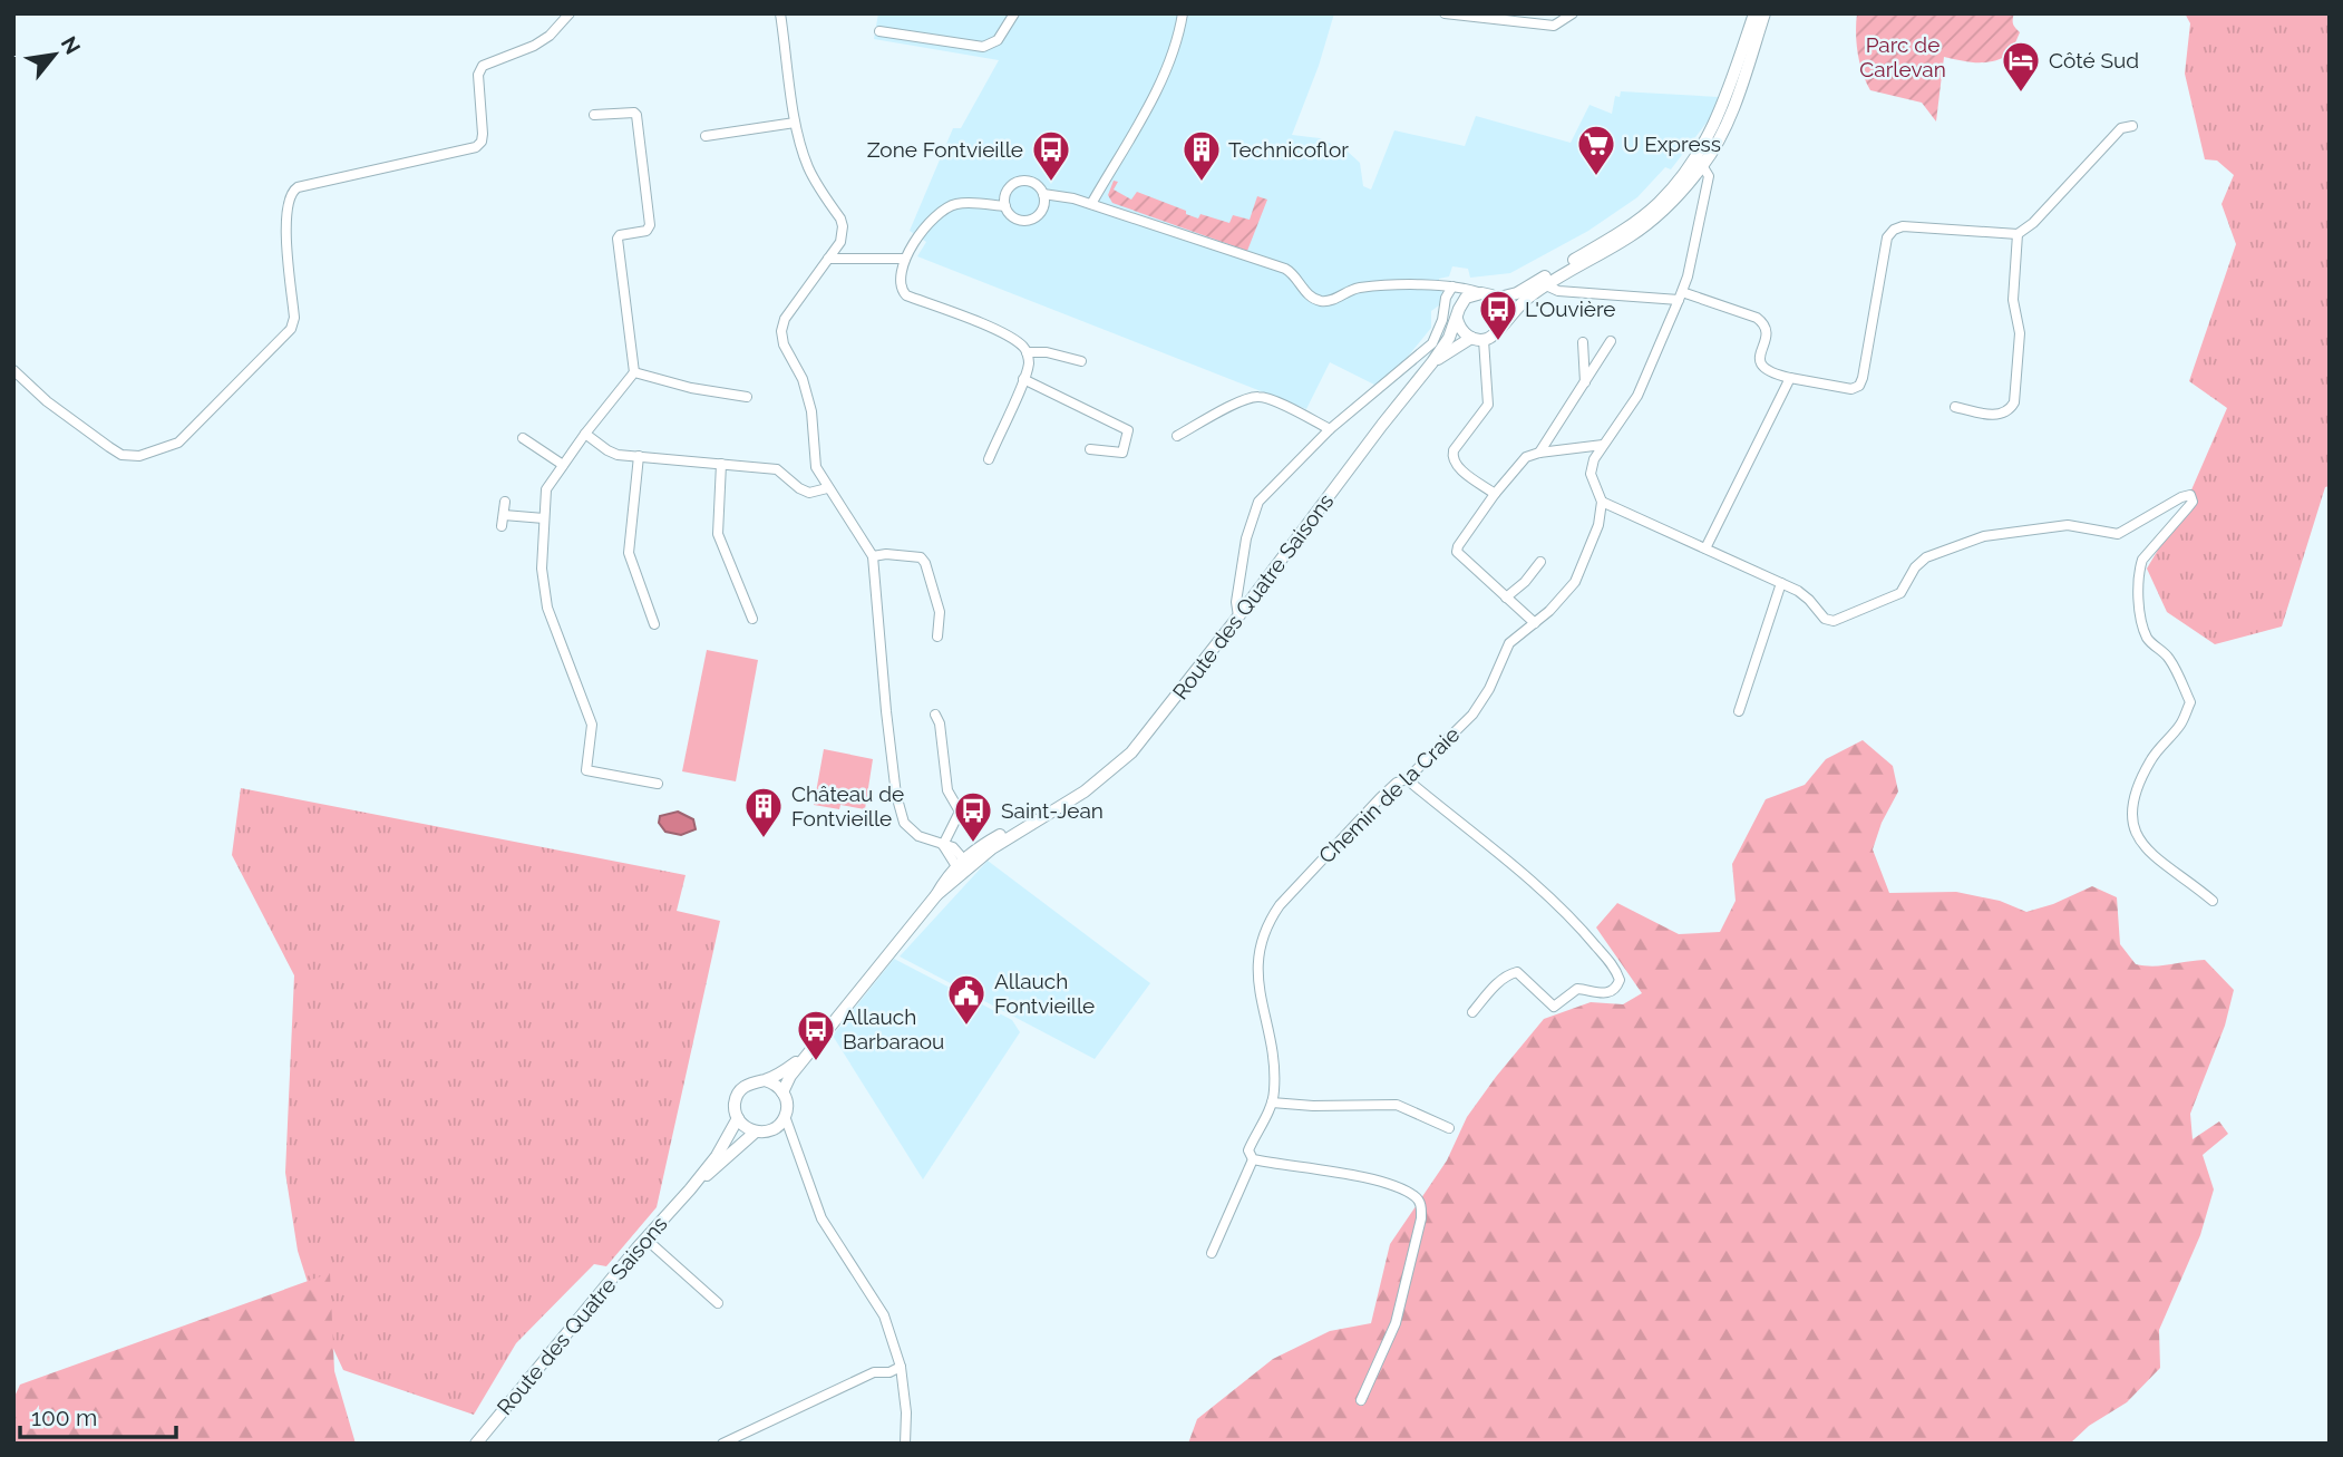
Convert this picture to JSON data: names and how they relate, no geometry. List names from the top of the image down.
{
  "streets": {
    "main road": ["Route des Quatre Saisons"],
    "street": ["Chemin de la Craie"]
  },
  "parks": ["Parc de Carlevan"],
  "places": {
    "hotel": ["Côté Sud"],
    "supermarket": ["U Express"],
    "bus stop": [
      "Zone Fontvieille",
      "L'Ouvière",
      "Saint-Jean",
      "Allauch Barbaraou"
    ],
    "building": ["Technicoflor", "Château de Fontvieille"],
    "public building": ["Allauch Fontvieille"]
  },
  "scale_bar": "100 m",
  "north": "top right"
}
